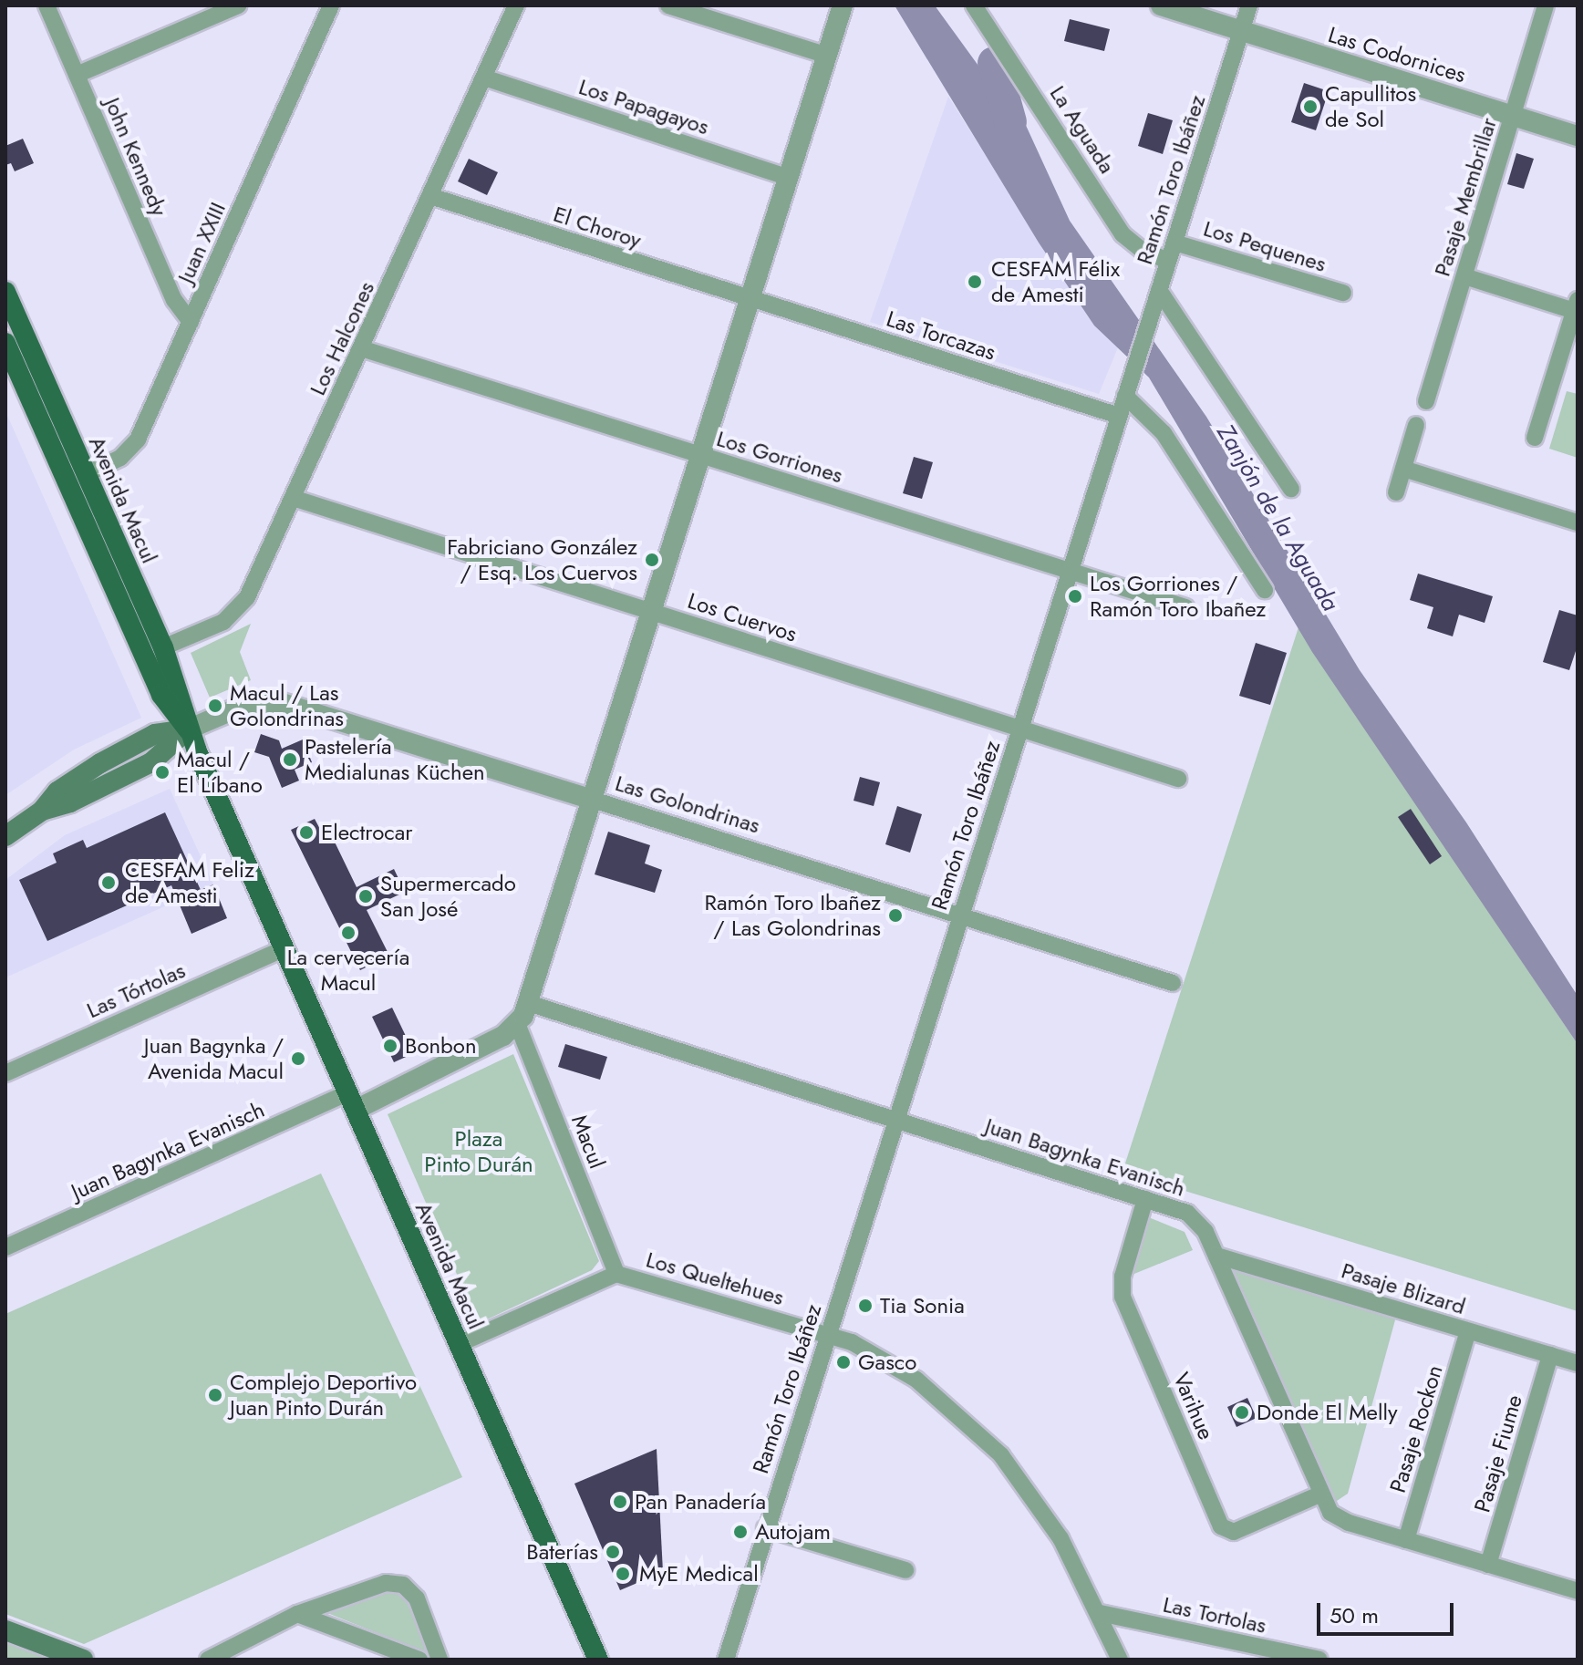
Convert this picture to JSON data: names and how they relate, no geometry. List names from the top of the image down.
{
  "streets": {
    "main road": ["Avenida Macul"],
    "street": [
      "Las Codornices",
      "Los Papagayos",
      "La Aguada",
      "John Kennedy",
      "Ramón Toro Ibáñez",
      "Pasaje Membrillar",
      "El Choroy",
      "Juan XXIII",
      "Los Pequenes",
      "Las Torcazas",
      "Los Halcones",
      "Los Gorriones",
      "Los Cuervos",
      "Las Golondrinas",
      "Las Tórtolas",
      "Macul",
      "Juan Bagynka Evanisch",
      "Los Queltehues",
      "Pasaje Blizard",
      "Varihue",
      "Pasaje Rockon",
      "Pasaje Fiume",
      "Las Tortolas"
    ]
  },
  "crossings": [
    ["Las Codornices", "Ramón Toro Ibáñez"],
    ["Las Codornices", "Pasaje Membrillar"],
    ["Los Papagayos", "Los Halcones"],
    ["La Aguada", "Ramón Toro Ibáñez"],
    ["John Kennedy", "Juan XXIII"],
    ["Ramón Toro Ibáñez", "Los Pequenes"],
    ["Ramón Toro Ibáñez", "Las Torcazas"],
    ["Ramón Toro Ibáñez", "Los Gorriones"],
    ["Ramón Toro Ibáñez", "Los Cuervos"],
    ["Ramón Toro Ibáñez", "Las Golondrinas"],
    ["Ramón Toro Ibáñez", "Juan Bagynka Evanisch"],
    ["Ramón Toro Ibáñez", "Los Queltehues"],
    ["El Choroy", "Las Torcazas"],
    ["El Choroy", "Los Halcones"],
    ["Juan XXIII", "Avenida Macul"],
    ["Los Halcones", "Los Gorriones"],
    ["Los Halcones", "Avenida Macul"],
    ["Los Halcones", "Los Cuervos"],
    ["Avenida Macul", "Las Golondrinas"],
    ["Avenida Macul", "Las Tórtolas"],
    ["Avenida Macul", "Juan Bagynka Evanisch"],
    ["Avenida Macul", "Los Queltehues"],
    ["Macul", "Los Queltehues"],
    ["Juan Bagynka Evanisch", "Pasaje Blizard"],
    ["Juan Bagynka Evanisch", "Varihue"],
    ["Juan Bagynka Evanisch", "Pasaje Rockon"],
    ["Juan Bagynka Evanisch", "Pasaje Fiume"],
    ["Los Queltehues", "Las Tortolas"],
    ["Pasaje Blizard", "Pasaje Rockon"],
    ["Pasaje Blizard", "Pasaje Fiume"]
  ],
  "water": ["Zanjón de la Aguada"],
  "parks": ["Plaza Pinto Durán"],
  "places": [
    "Capullitos de Sol",
    "CESFAM Félix de Amesti",
    "Fabriciano González / Esq. Los Cuervos",
    "Los Gorriones / Ramón Toro Ibañez",
    "Macul / Las Golondrinas",
    "Pastelería Medialunas Küchen",
    "Macul / El Líbano",
    "Electrocar",
    "CESFAM Feliz de Amesti",
    "Supermercado San José",
    "Ramón Toro Ibañez / Las Golondrinas",
    "La cervecería Macul",
    "Bonbon",
    "Juan Bagynka / Avenida Macul",
    "Tia Sonia",
    "Gasco",
    "Complejo Deportivo Juan Pinto Durán",
    "Donde El Melly",
    "Pan Panadería",
    "Autojam",
    "Baterías",
    "MyE Medical"
  ],
  "scale_bar": "50 m"
}
